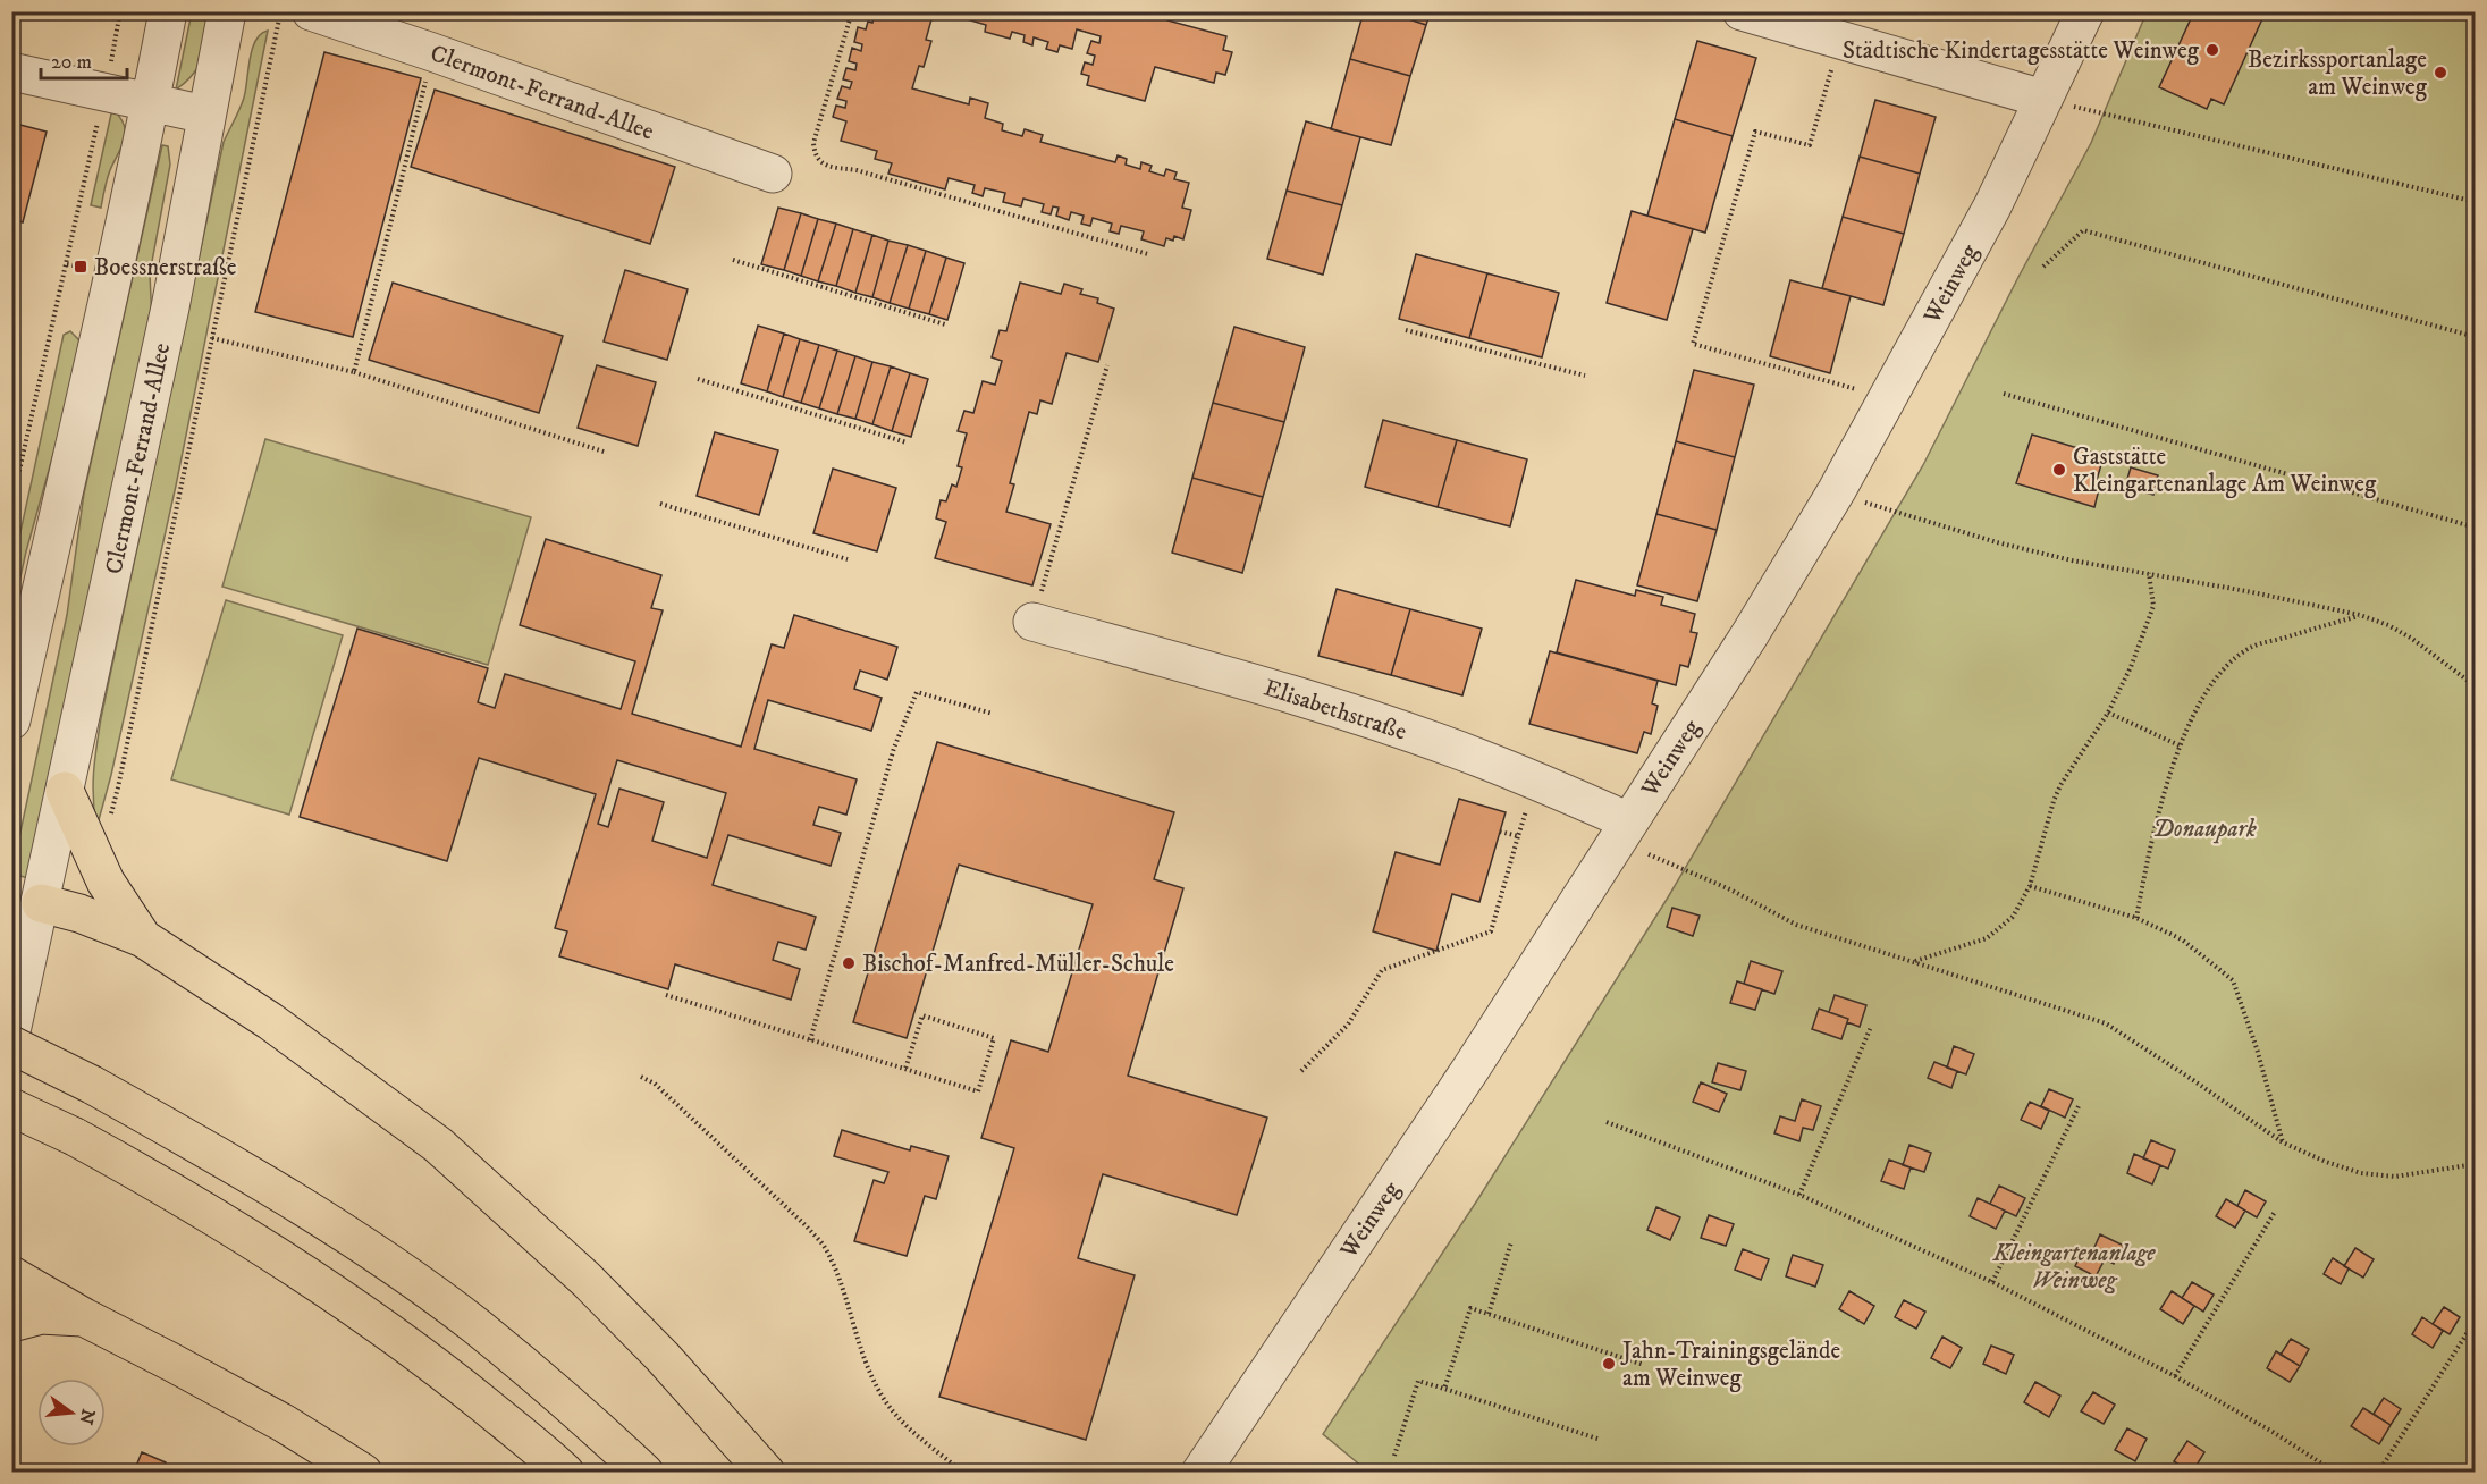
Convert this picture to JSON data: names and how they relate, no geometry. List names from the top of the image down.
{
  "streets": {
    "street": ["Clermont-Ferrand-Allee", "Weinweg", "Elisabethstraße"]
  },
  "crossings": [
    ["Weinweg", "Elisabethstraße"]
  ],
  "parks": ["Donaupark", "Kleingartenanlage Weinweg"],
  "places": {
    "other": [
      "Städtische Kindertagesstätte Weinweg",
      "Bezirkssportanlage am Weinweg",
      "Gaststätte Kleingartenanlage Am Weinweg",
      "Bischof-Manfred-Müller-Schule",
      "Jahn-Trainingsgelände am Weinweg"
    ],
    "transit": ["Boessnerstraße"]
  },
  "scale_bar": "20 m",
  "north": "right"
}
